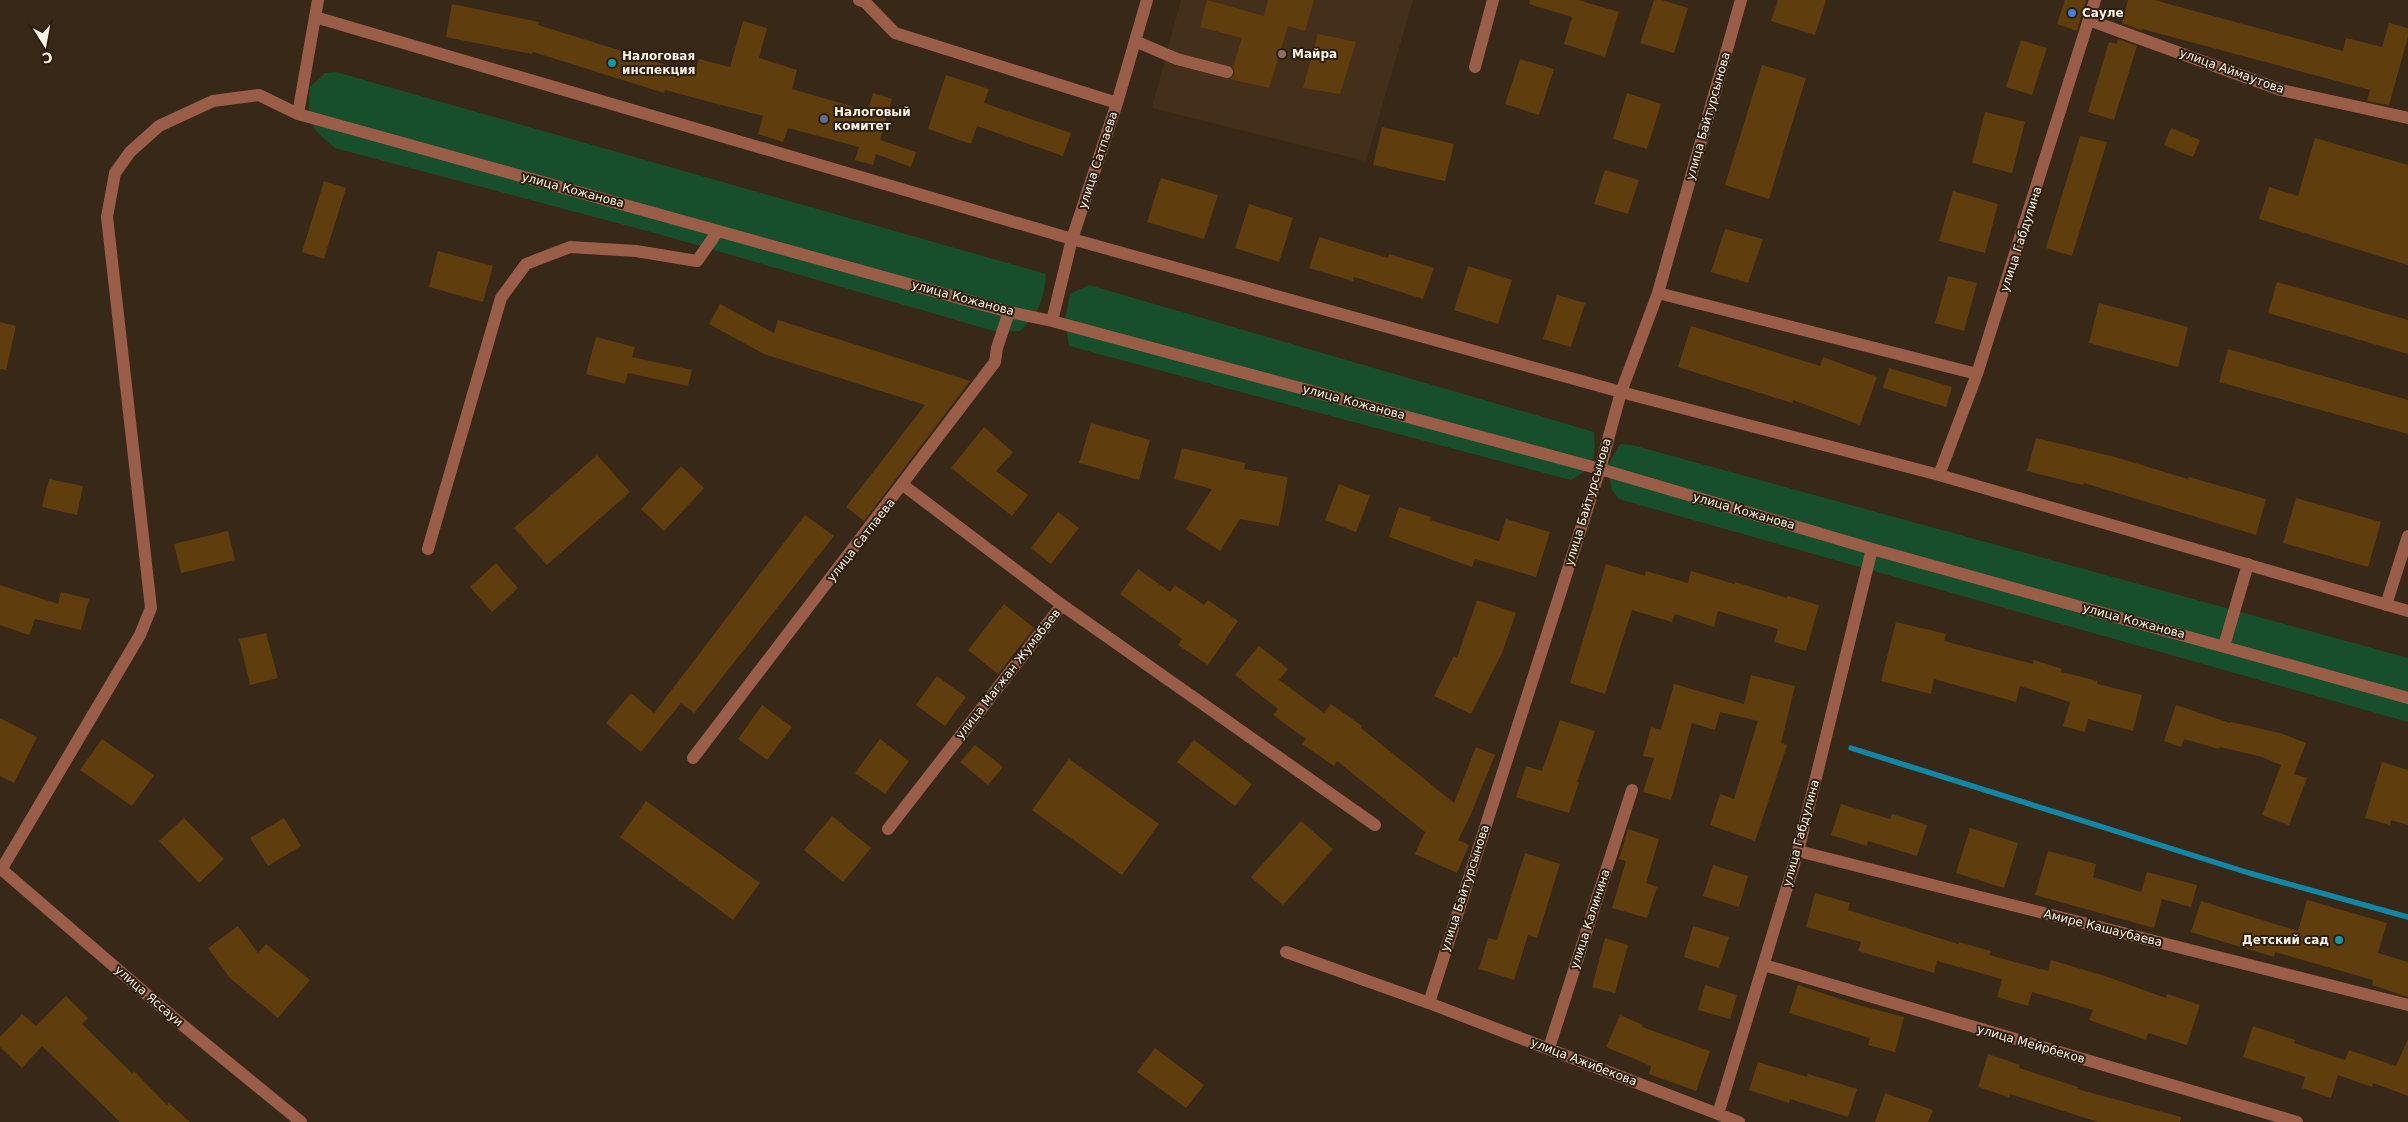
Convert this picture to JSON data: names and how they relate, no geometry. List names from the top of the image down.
{
  "streets": {
    "street": [
      "улица Аймаутова",
      "улица Байтурсынова",
      "улица Сатпаева",
      "улица Кожанова",
      "улица Габдулина",
      "улица Магжан Жумабаев",
      "улица Калинина",
      "Амире Кашаубаева",
      "улица Яссауи",
      "улица Мейрбеков",
      "улица Ажибекова"
    ]
  },
  "crossings": [
    ["улица Аймаутова", "улица Габдулина"],
    ["улица Байтурсынова", "улица Кожанова"],
    ["улица Байтурсынова", "улица Ажибекова"],
    ["улица Сатпаева", "улица Кожанова"],
    ["улица Сатпаева", "улица Магжан Жумабаев"],
    ["улица Кожанова", "улица Габдулина"],
    ["улица Кожанова", "улица Яссауи"],
    ["улица Габдулина", "Амире Кашаубаева"],
    ["улица Габдулина", "улица Мейрбеков"],
    ["улица Габдулина", "улица Ажибекова"],
    ["улица Калинина", "улица Ажибекова"]
  ],
  "places": [
    "Сауле",
    "Майра",
    "Налоговая инспекция",
    "Налоговый комитет",
    "Детский сад"
  ],
  "north": "bottom"
}
